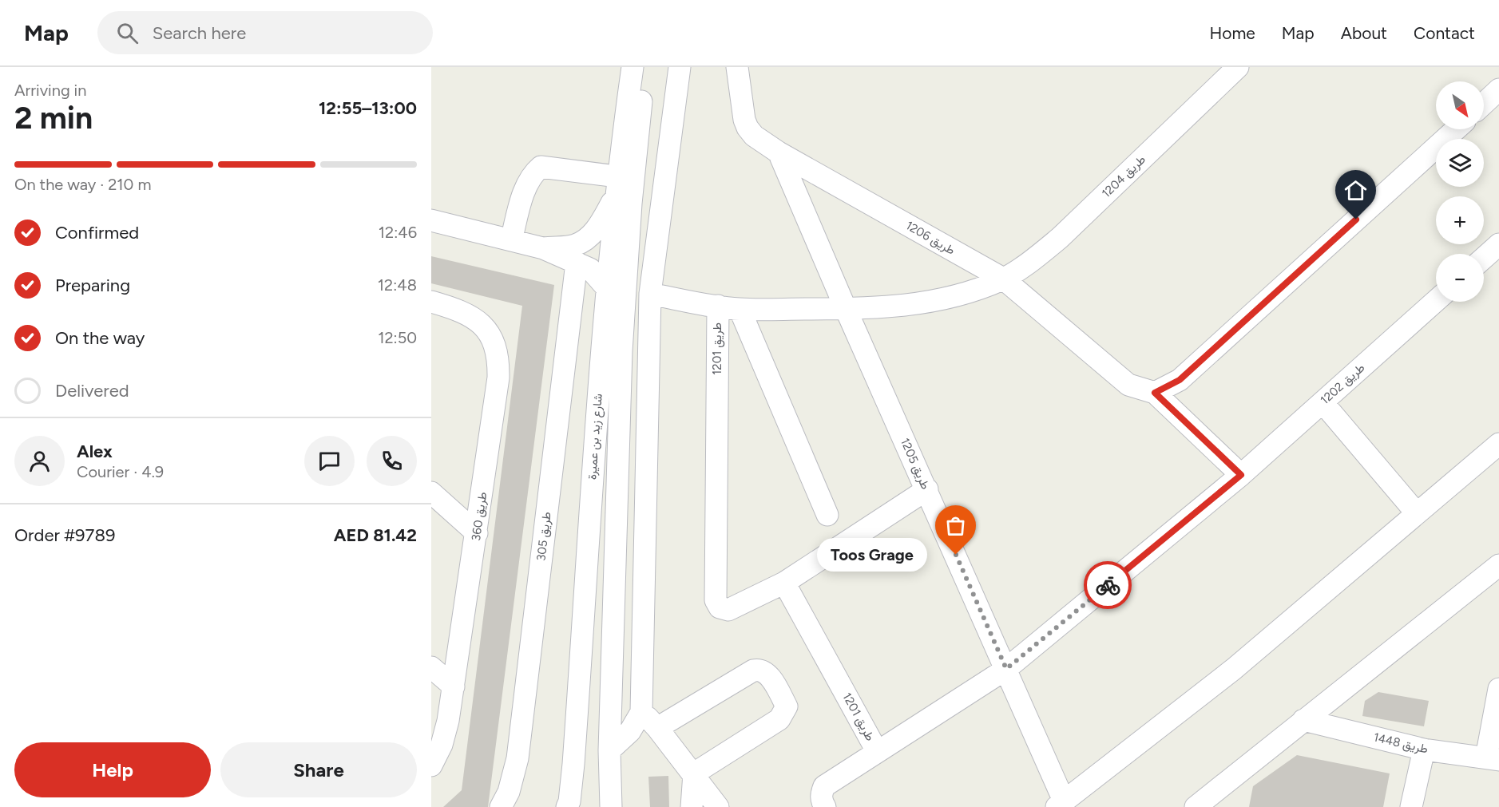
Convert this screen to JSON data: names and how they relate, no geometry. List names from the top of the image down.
{
  "streets": {
    "street": [
      "طريق 1204",
      "طريق 1206",
      "طريق 1201",
      "طريق 1202",
      "شارع زيد بن عميرة",
      "طريق 1205",
      "طريق 360",
      "طريق 305",
      "طريق 1448"
    ]
  },
  "crossings": [
    ["طريق 1204", "طريق 1206"],
    ["طريق 1204", "طريق 1201"],
    ["طريق 1206", "طريق 1201"],
    ["طريق 1206", "طريق 1205"],
    ["طريق 1201", "طريق 1202"],
    ["طريق 1201", "طريق 1205"],
    ["طريق 1202", "طريق 1205"]
  ],
  "places": ["Toos Grage"],
  "north": "bottom right",
  "page": {
    "header": "Map",
    "search": "Search here",
    "nav": [
      "Home",
      "Map",
      "About",
      "Contact"
    ],
    "heading": ["2 min", "Arriving in", "12:55–13:00"],
    "panel": [
      "Alex",
      "Courier · 4.9",
      "Order #9789",
      "AED 81.42"
    ],
    "map_buttons": ["+", "−"],
    "bar": "On the way · 210 m",
    "list": [
      ["Confirmed", "12:46"],
      ["Preparing", "12:48"],
      ["On the way", "12:50"],
      "Delivered"
    ],
    "bubble": "Toos Grage",
    "buttons": ["Help", "Share"]
  }
}
